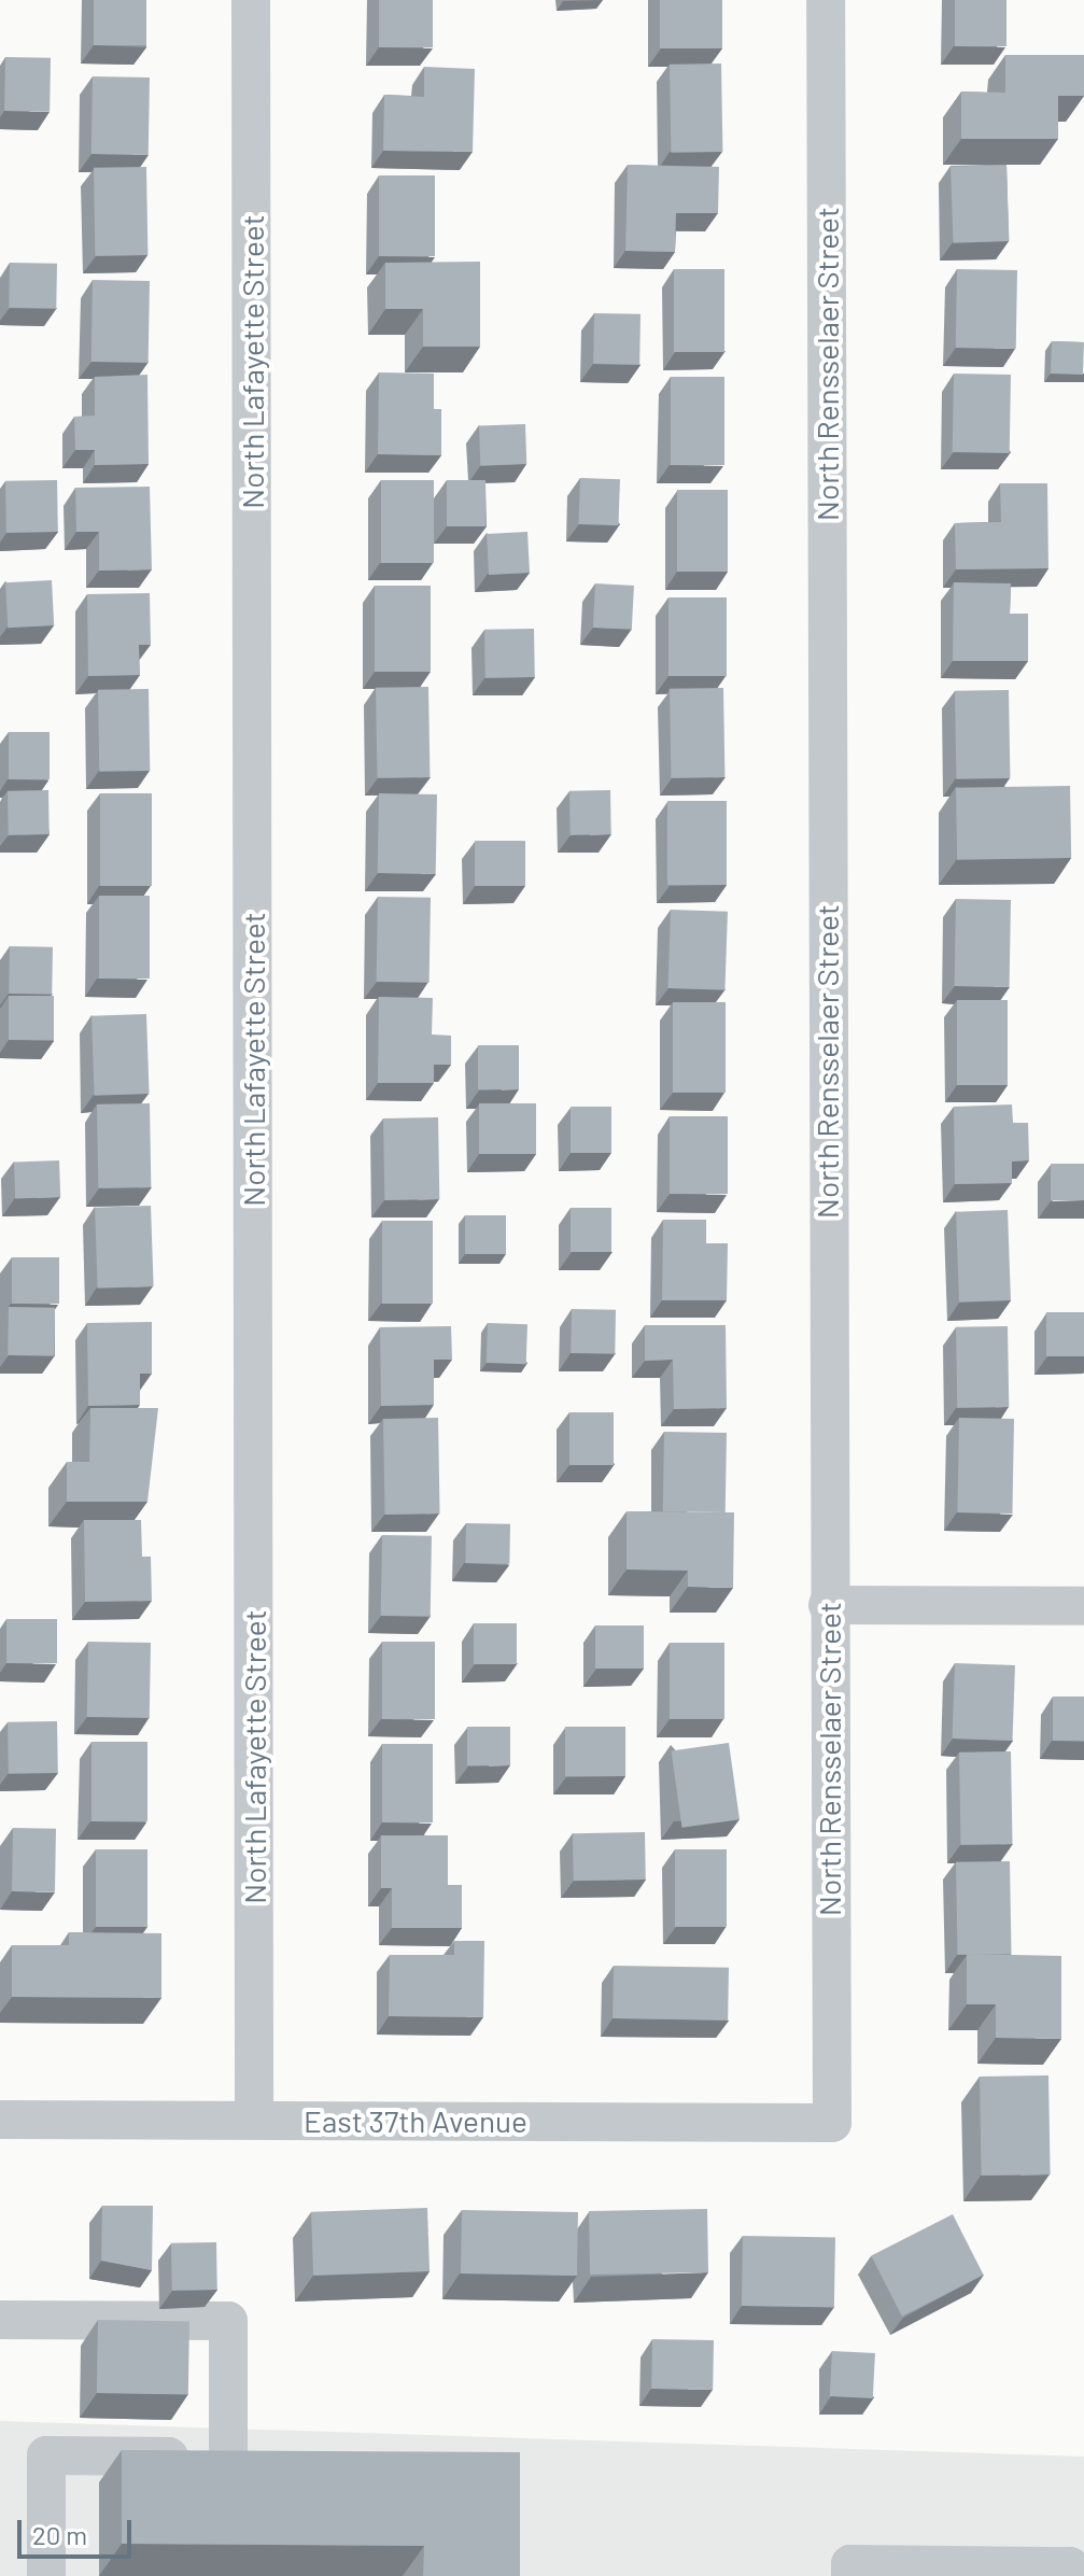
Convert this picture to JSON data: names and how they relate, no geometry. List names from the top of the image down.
{
  "streets": {
    "street": ["North Lafayette Street", "North Rensselaer Street", "East 37th Avenue"]
  },
  "crossings": [
    ["North Lafayette Street", "East 37th Avenue"],
    ["North Rensselaer Street", "East 37th Avenue"]
  ],
  "scale_bar": "20 m"
}
